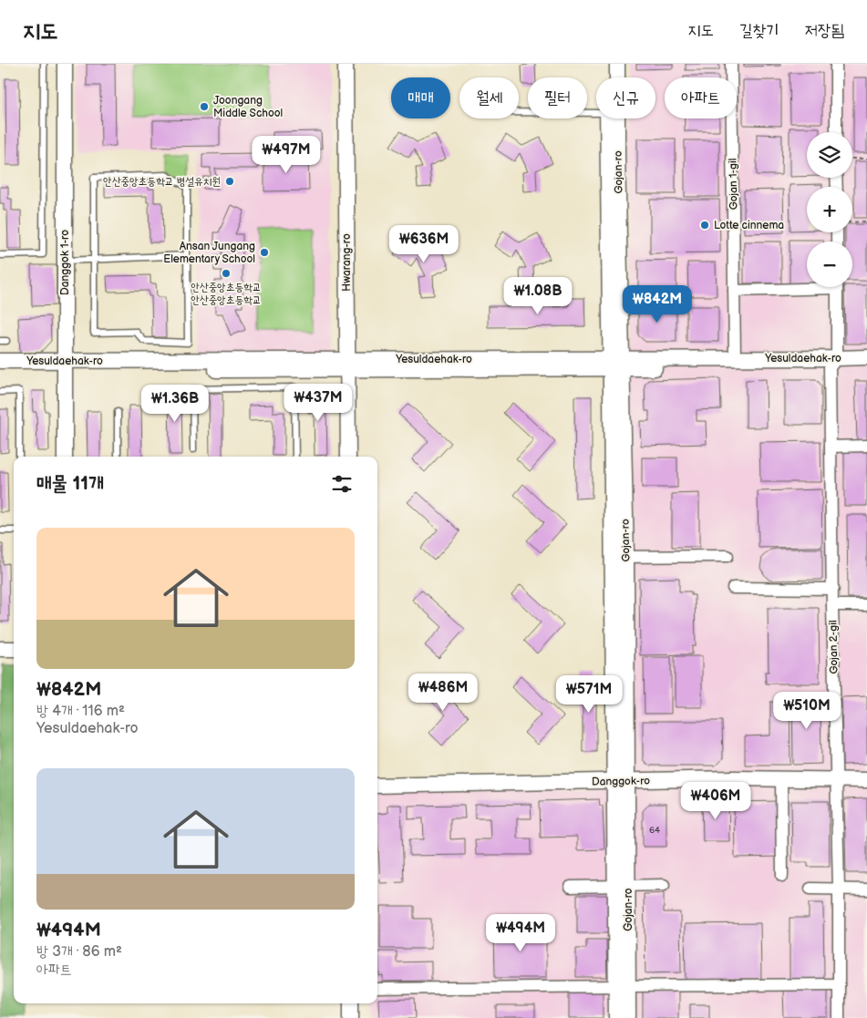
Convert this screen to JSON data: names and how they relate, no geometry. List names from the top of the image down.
{
  "streets": {
    "street": [
      "Gojan-ro",
      "Gojan 1-gil",
      "Danggok 1-ro",
      "Hwarang-ro",
      "Yesuldaehak-ro",
      "Gojan 2-gil",
      "Danggok-ro"
    ]
  },
  "crossings": [
    ["Gojan-ro", "Yesuldaehak-ro"],
    ["Gojan-ro", "Danggok-ro"],
    ["Gojan 1-gil", "Yesuldaehak-ro"],
    ["Danggok 1-ro", "Yesuldaehak-ro"],
    ["Hwarang-ro", "Yesuldaehak-ro"],
    ["Yesuldaehak-ro", "Gojan 2-gil"],
    ["Gojan 2-gil", "Danggok-ro"]
  ],
  "places": [
    "Joongang Middle School",
    "안산중앙초등학교 병설유치원",
    "Lotte cinnema",
    "Ansan Jungang Elementary School",
    "안산중앙초등학교 안산중앙초등학교"
  ],
  "house_numbers": ["64"],
  "page": {
    "header": "지도",
    "nav": ["지도", "길찾기", "저장됨"],
    "chip": [
      "매매",
      "월세",
      "필터",
      "신규",
      "아파트"
    ],
    "map_buttons": ["+", "−"],
    "price": [
      "₩497M",
      "₩636M",
      "₩1.08B",
      "₩842M",
      "₩437M",
      "₩1.36B",
      "₩486M",
      "₩571M",
      "₩510M",
      "₩406M",
      "₩494M"
    ],
    "heading": "매물 11개",
    "list": [
      {
        "name": "₩842M",
        "note": "방 4개 · 116 m² · Yesuldaehak-ro"
      },
      {
        "name": "₩494M",
        "note": "방 3개 · 86 m² · 아파트"
      }
    ]
  }
}
